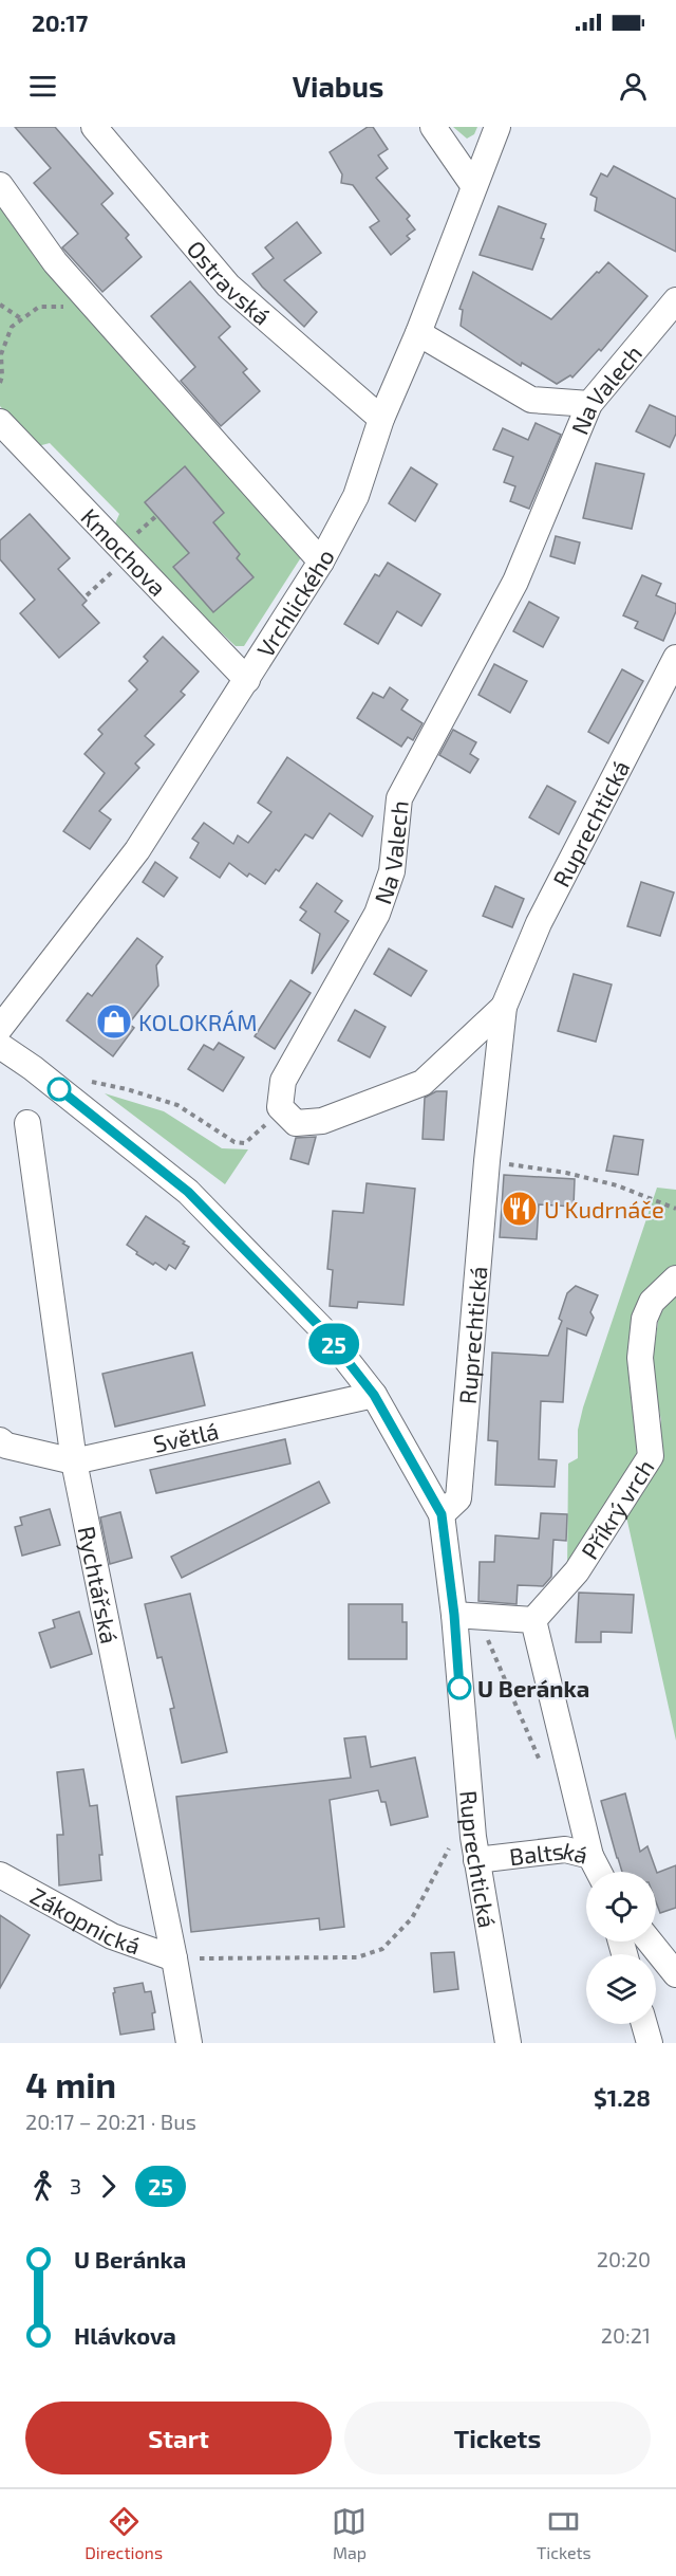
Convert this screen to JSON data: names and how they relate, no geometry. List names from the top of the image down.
{
  "streets": {
    "street": [
      "Ostravská",
      "Na Valech",
      "Kmochova",
      "Vrchlického",
      "Ruprechtická",
      "Světlá",
      "Příkrý vrch",
      "Rychtářská",
      "Baltská",
      "Zákopnická"
    ]
  },
  "crossings": [
    ["Ostravská", "Vrchlického"],
    ["Kmochova", "Vrchlického"],
    ["Ruprechtická", "Baltská"],
    ["Světlá", "Rychtářská"],
    ["Rychtářská", "Zákopnická"]
  ],
  "places": {
    "shop": ["KOLOKRÁM"],
    "restaurant": ["U Kudrnáče"],
    "other": ["U Beránka"]
  },
  "lines": ["bus line 25"],
  "page": {
    "status": "20:17",
    "header": "Viabus",
    "on_map": "25",
    "heading": ["4 min", "20:17 – 20:21 · Bus", "$1.28"],
    "legs": ["3", "25"],
    "list": [
      {
        "name": "U Beránka",
        "value": "20:20"
      },
      {
        "name": "Hlávkova",
        "value": "20:21"
      }
    ],
    "buttons": ["Start", "Tickets"],
    "tabs": ["Directions", "Map", "Tickets"]
  }
}
